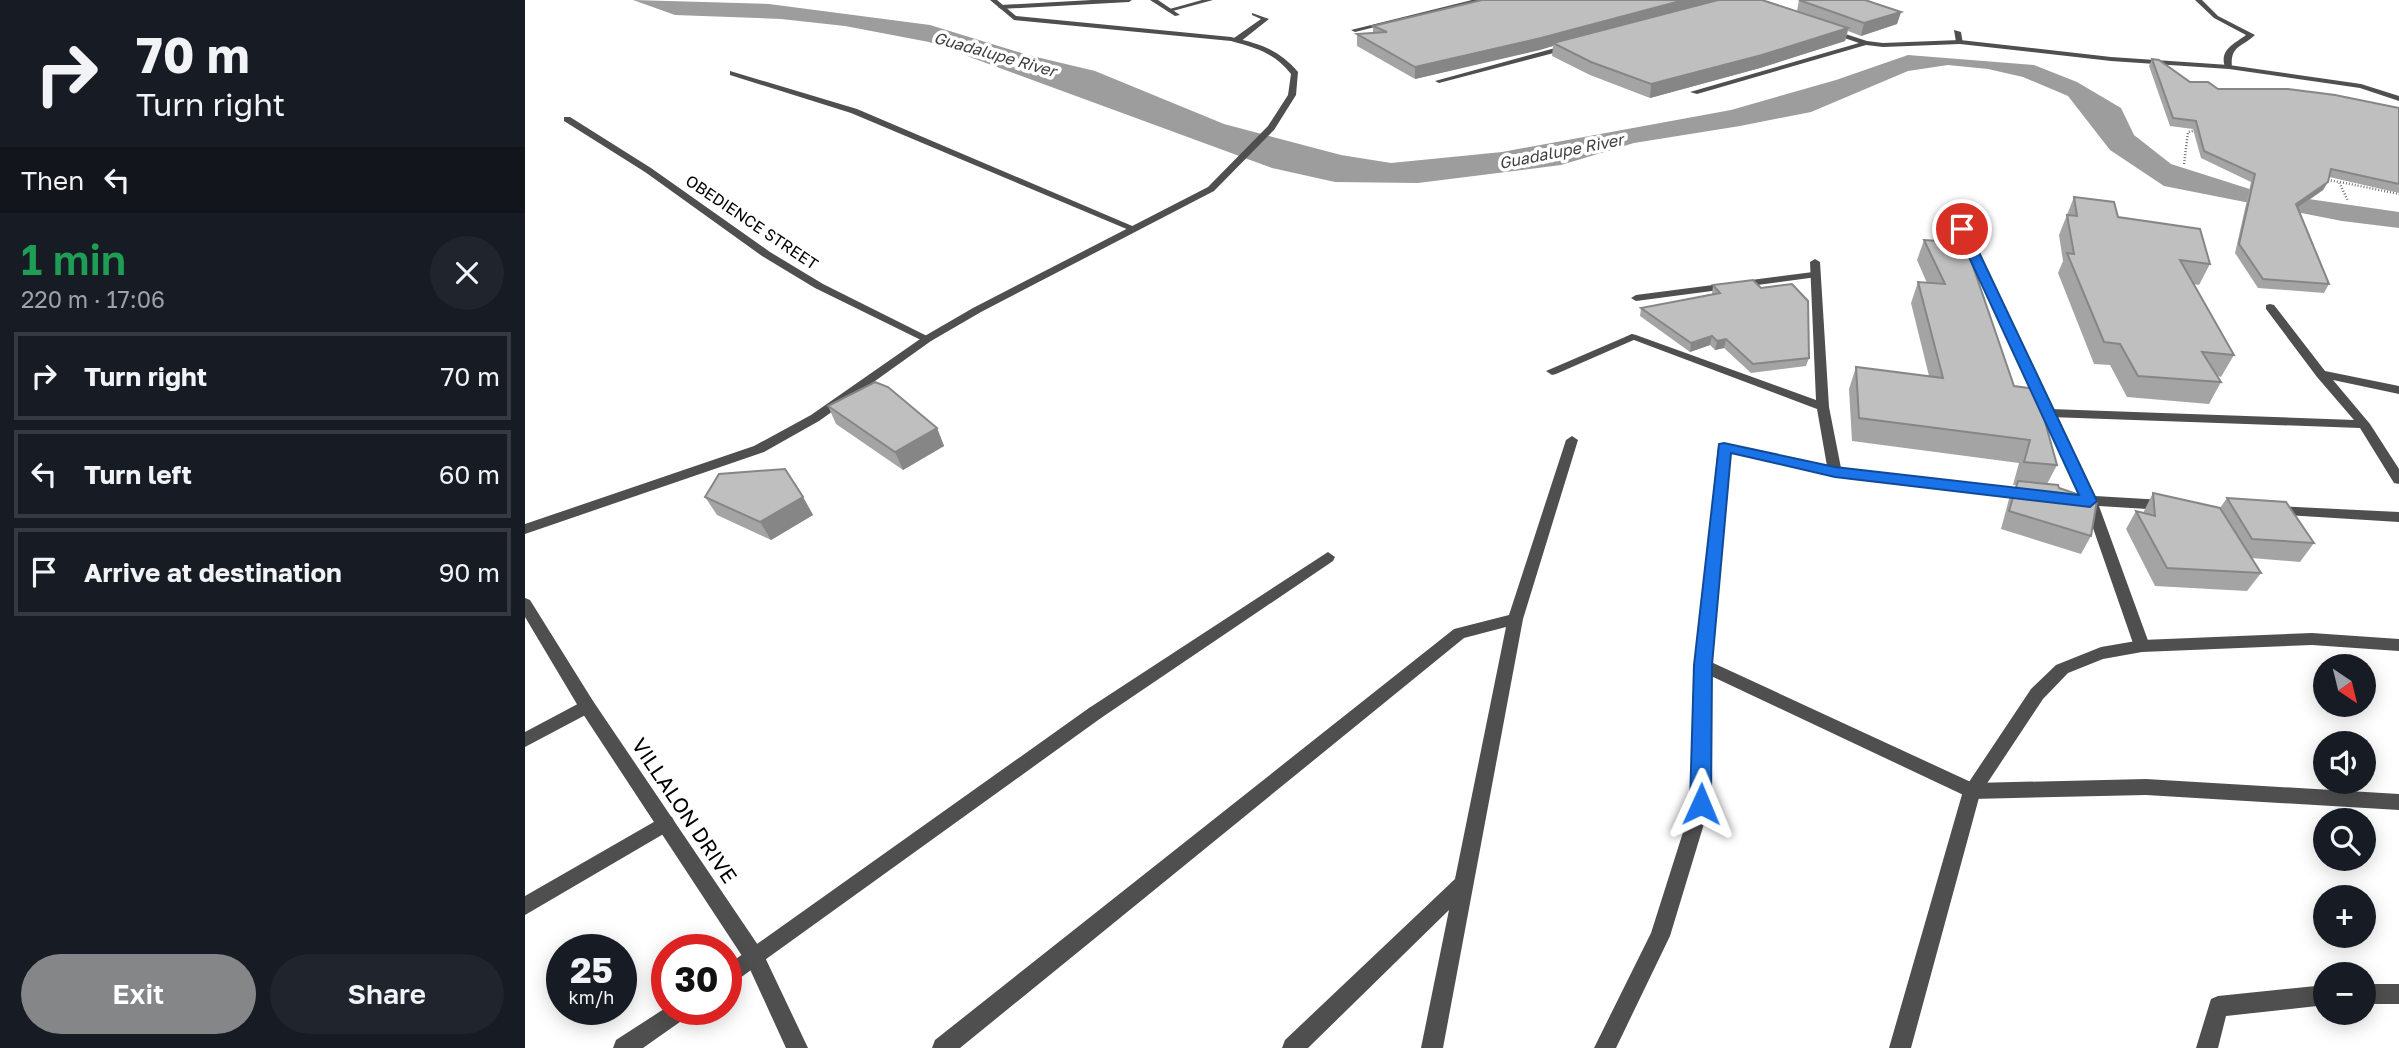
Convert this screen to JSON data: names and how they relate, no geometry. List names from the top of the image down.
{
  "streets": {
    "street": ["OBEDIENCE STREET", "VILLALON DRIVE"]
  },
  "water": ["Guadalupe River"],
  "north": "bottom right",
  "page": {
    "turn": ["70 m", "Turn right"],
    "then": "Then",
    "heading": ["1 min", "220 m · 17:06"],
    "list": [
      {
        "name": "Turn right",
        "value": "70 m"
      },
      {
        "name": "Turn left",
        "value": "60 m"
      },
      {
        "name": "Arrive at destination",
        "value": "90 m"
      }
    ],
    "map_buttons": ["+", "−"],
    "speed": "25 km/h",
    "limit": "30",
    "buttons": ["Exit", "Share"]
  }
}
